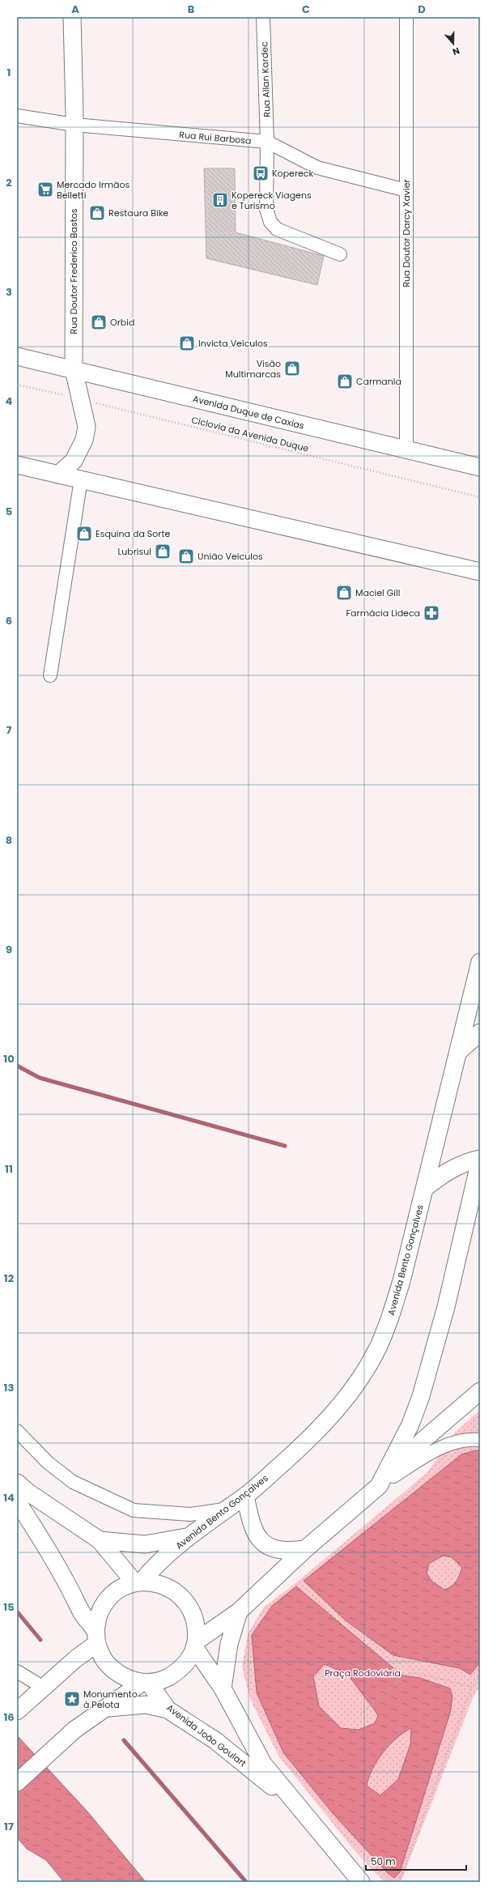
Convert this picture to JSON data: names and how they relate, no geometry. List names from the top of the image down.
{
  "streets": {
    "main road": [
      "Rua Doutor Frederico Bastos",
      "Avenida Duque de Caxias",
      "Avenida Bento Gonçalves",
      "Avenida João Goulart"
    ],
    "street": ["Rua Allan Kardec", "Rua Rui Barbosa", "Rua Doutor Darcy Xavier"],
    "path": ["Ciclovia da Avenida Duque"]
  },
  "crossings": [
    ["Rua Allan Kardec", "Rua Rui Barbosa"],
    ["Rua Rui Barbosa", "Rua Doutor Darcy Xavier"],
    ["Rua Rui Barbosa", "Rua Doutor Frederico Bastos"],
    ["Rua Doutor Darcy Xavier", "Avenida Duque de Caxias"],
    ["Rua Doutor Frederico Bastos", "Avenida Duque de Caxias"],
    ["Rua Doutor Frederico Bastos", "Ciclovia da Avenida Duque"],
    ["Avenida Bento Gonçalves", "Avenida João Goulart"]
  ],
  "parks": ["Praça Rodoviária"],
  "places": {
    "bus stop": ["Kopereck"],
    "supermarket": ["Mercado Irmãos Belletti"],
    "building": ["Kopereck Viagens e Turismo"],
    "shop": [
      "Restaura Bike",
      "Orbid",
      "Invicta Veículos",
      "Visão Multimarcas",
      "Carmania",
      "Esquina da Sorte",
      "Lubrisul",
      "União Veículos",
      "Maciel Gill"
    ],
    "pharmacy": ["Farmácia Lideca"],
    "place": ["Monumento à Pelota"]
  },
  "scale_bar": "50 m",
  "north": "bottom",
  "grid": {
    "columns": [
      "A",
      "B",
      "C",
      "D"
    ],
    "rows": [
      "1",
      "2",
      "3",
      "4",
      "5",
      "6",
      "7",
      "8",
      "9",
      "10",
      "11",
      "12",
      "13",
      "14",
      "15",
      "16",
      "17"
    ]
  }
}
